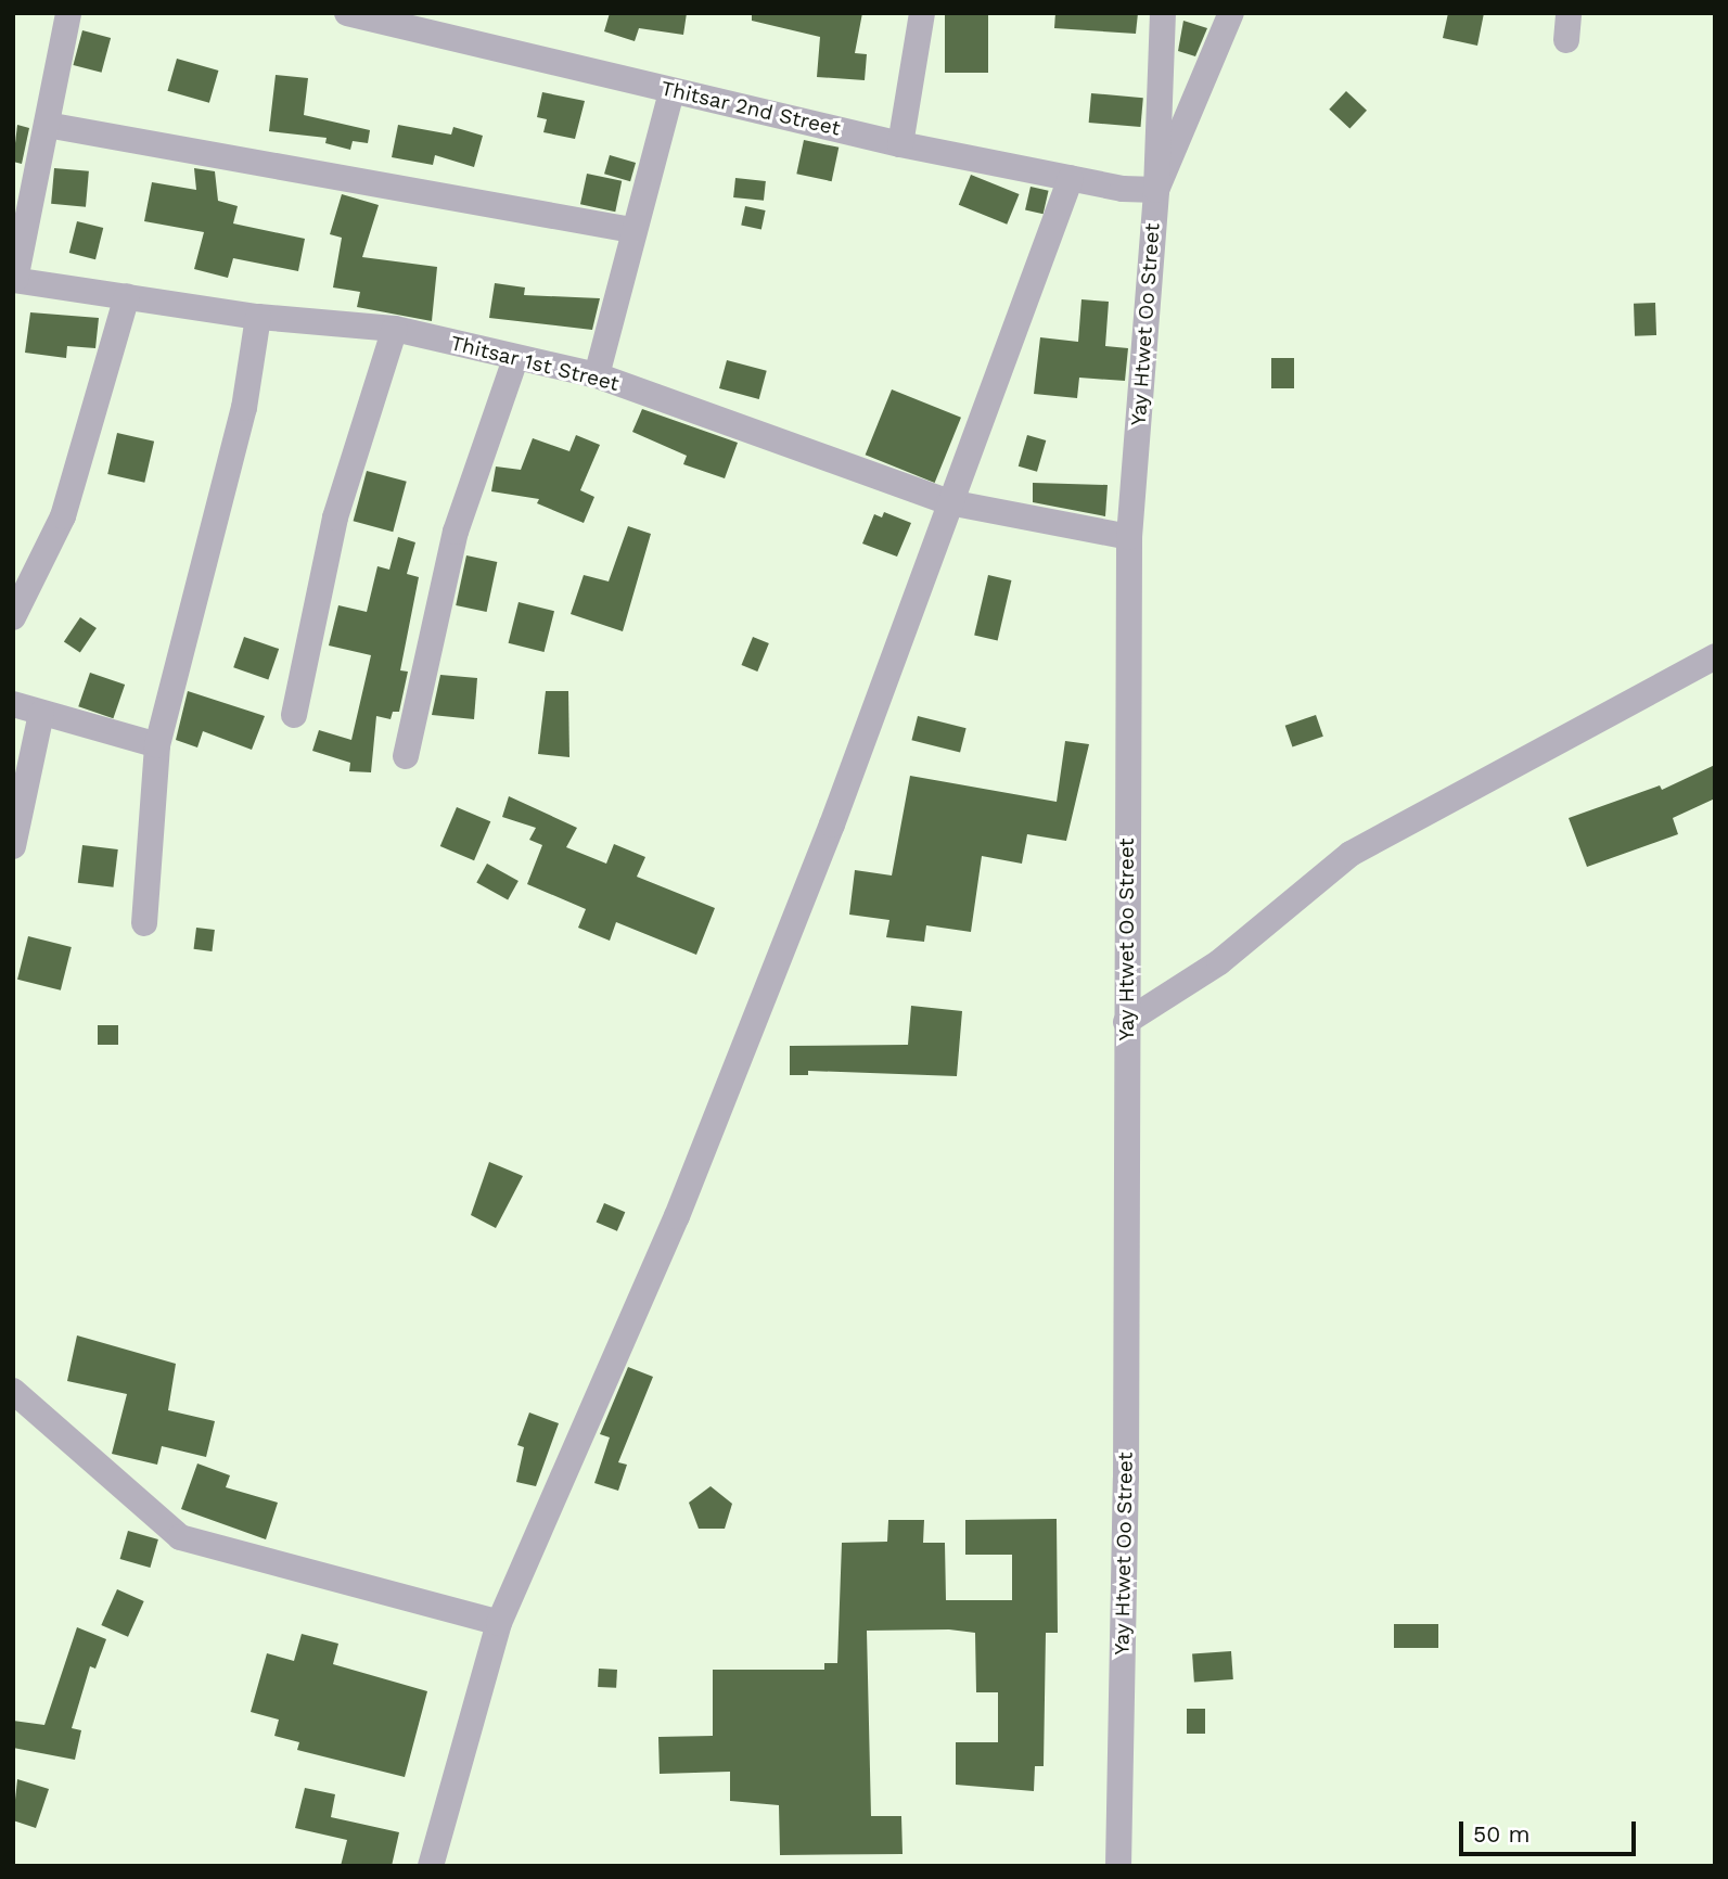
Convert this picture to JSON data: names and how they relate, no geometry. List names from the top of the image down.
{
  "streets": {
    "street": ["Thitsar 2nd Street", "Yay Htwet Oo Street", "Thitsar 1st Street"]
  },
  "crossings": [
    ["Thitsar 2nd Street", "Yay Htwet Oo Street"],
    ["Yay Htwet Oo Street", "Thitsar 1st Street"]
  ],
  "scale_bar": "50 m"
}
